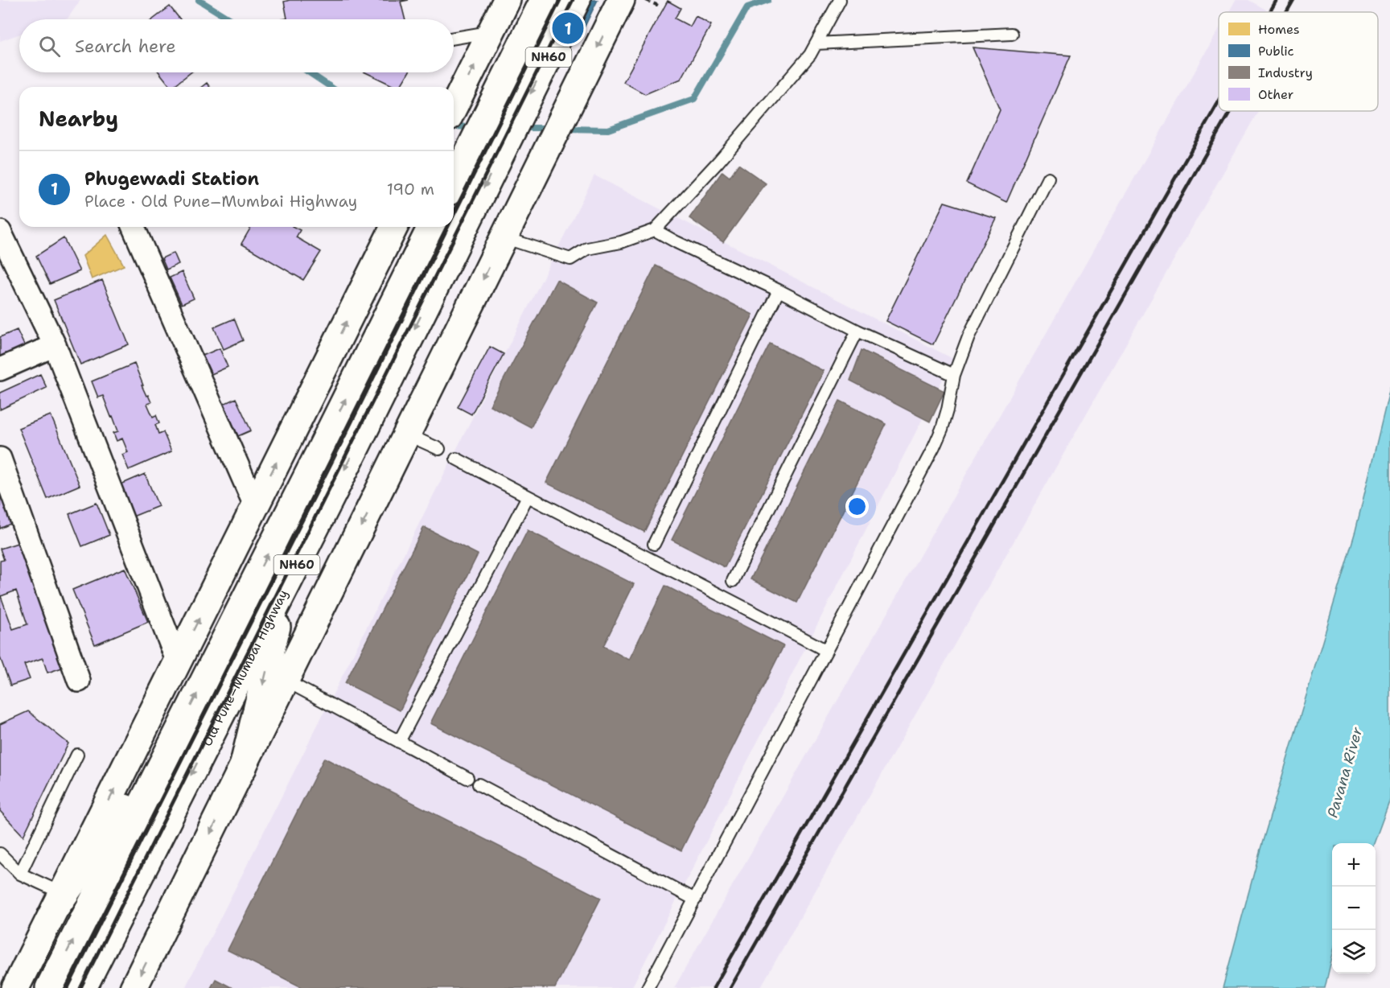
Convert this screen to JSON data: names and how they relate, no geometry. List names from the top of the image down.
{
  "streets": {
    "main road": ["NH60", "Old Pune–Mumbai Highway"]
  },
  "water": ["Pavana River"],
  "legend": [
    "Homes",
    "Public",
    "Industry",
    "Other"
  ],
  "page": {
    "pins": "1",
    "search": "Search here",
    "heading": "Nearby",
    "list": [
      {
        "mark": "1",
        "name": "Phugewadi Station",
        "note": "Place · Old Pune–Mumbai Highway",
        "value": "190 m"
      }
    ],
    "map_buttons": ["+", "−"]
  }
}
